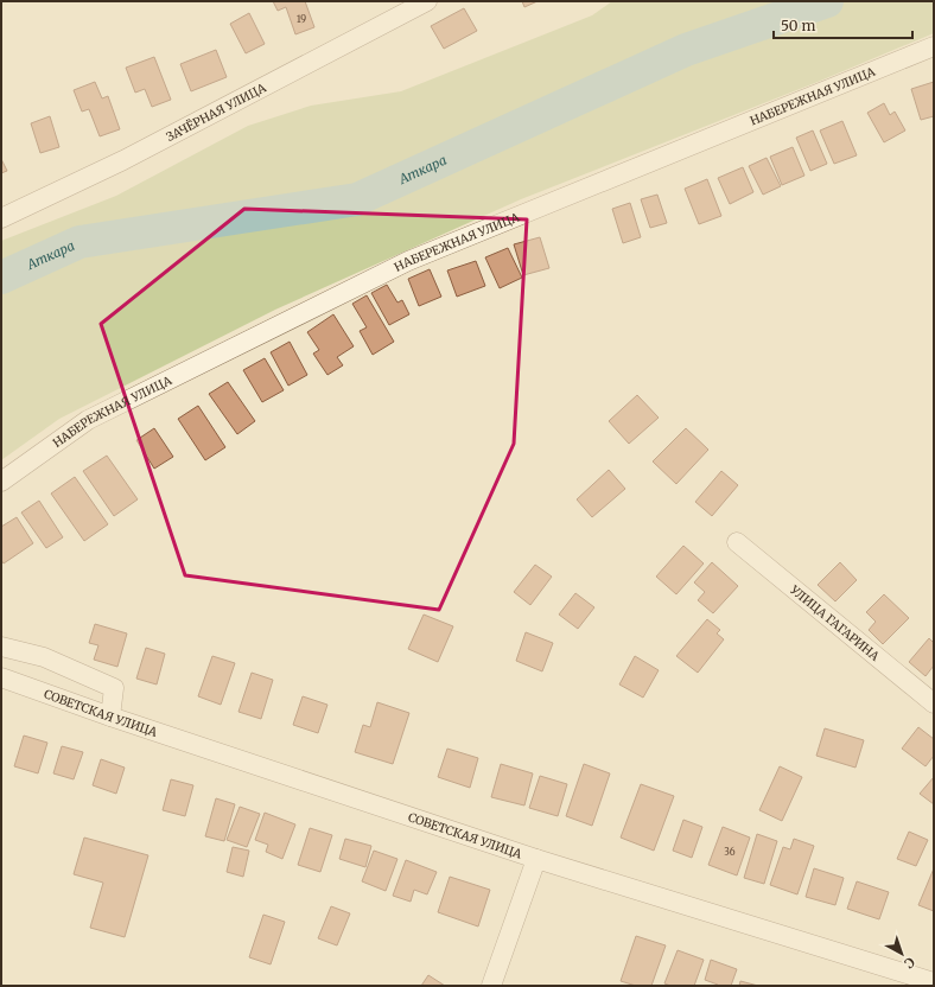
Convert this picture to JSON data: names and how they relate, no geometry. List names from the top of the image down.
{
  "streets": {
    "street": [
      "НАБЕРЕЖНАЯ УЛИЦА",
      "ЗАЧЁРНАЯ УЛИЦА",
      "УЛИЦА ГАГАРИНА",
      "СОВЕТСКАЯ УЛИЦА"
    ]
  },
  "water": ["Аткара"],
  "house_numbers": ["19", "36"],
  "scale_bar": "50 m",
  "north": "bottom right"
}
